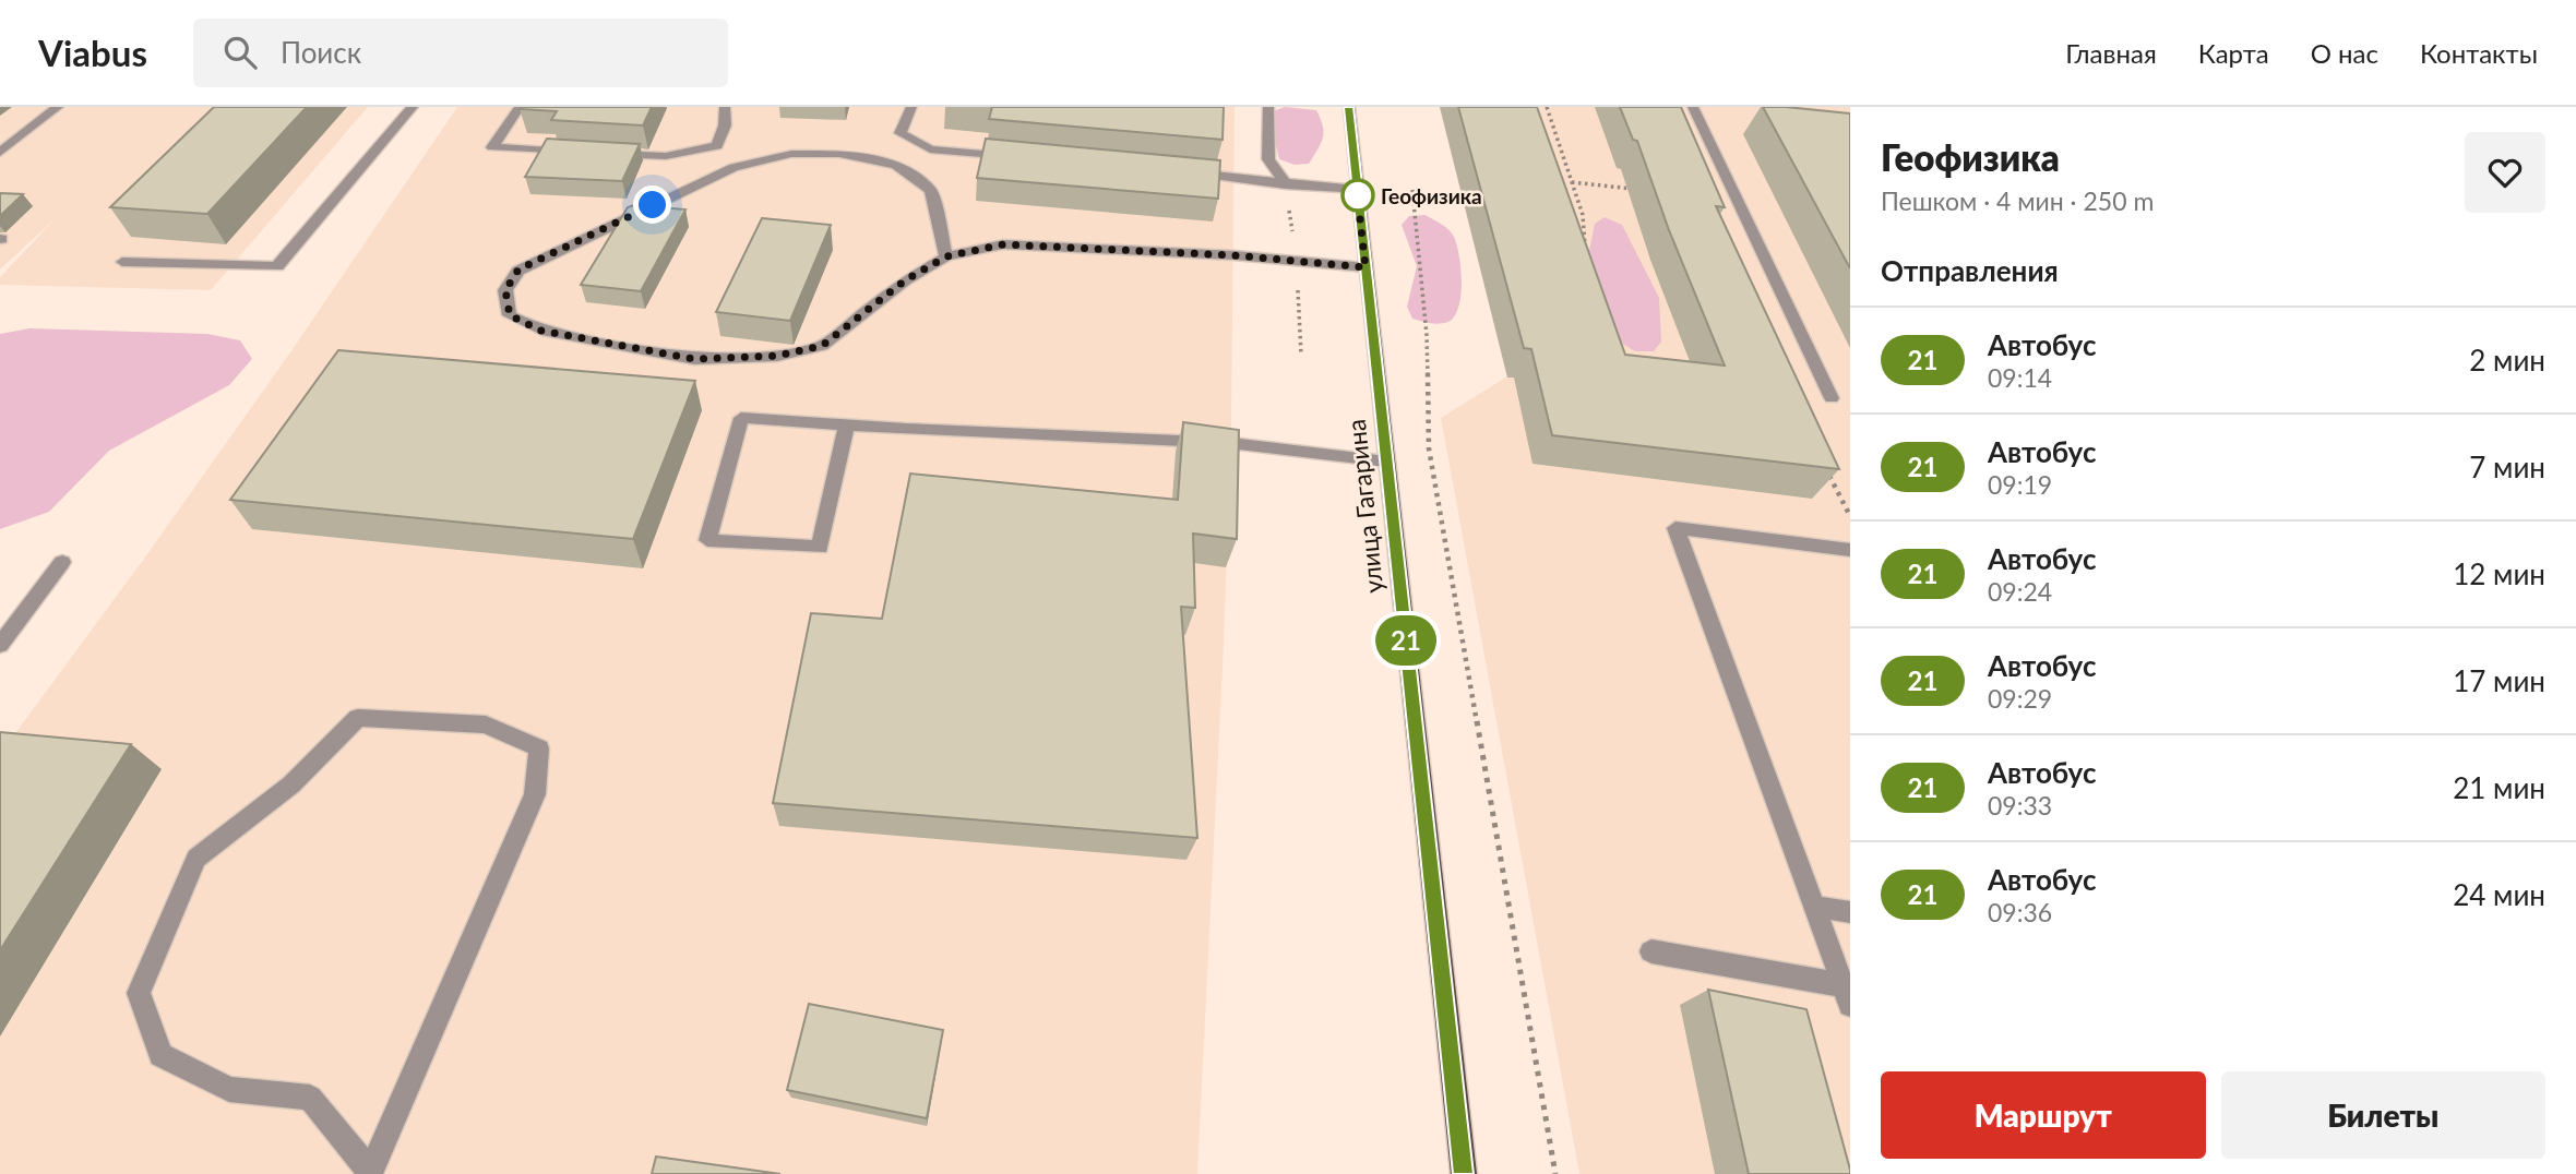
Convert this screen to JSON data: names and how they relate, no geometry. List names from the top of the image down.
{
  "streets": {
    "main road": ["улица Гагарина"]
  },
  "places": ["Геофизика"],
  "lines": ["bus line 21"],
  "page": {
    "header": "Viabus",
    "search": "Поиск",
    "nav": [
      "Главная",
      "Карта",
      "О нас",
      "Контакты"
    ],
    "on_map": "21",
    "heading": [
      ["Геофизика", "Пешком · 4 мин · 250 m"],
      "Отправления"
    ],
    "list": [
      {
        "mark": "21",
        "name": "Автобус",
        "note": "09:14",
        "value": "2 мин"
      },
      {
        "mark": "21",
        "name": "Автобус",
        "note": "09:19",
        "value": "7 мин"
      },
      {
        "mark": "21",
        "name": "Автобус",
        "note": "09:24",
        "value": "12 мин"
      },
      {
        "mark": "21",
        "name": "Автобус",
        "note": "09:29",
        "value": "17 мин"
      },
      {
        "mark": "21",
        "name": "Автобус",
        "note": "09:33",
        "value": "21 мин"
      },
      {
        "mark": "21",
        "name": "Автобус",
        "note": "09:36",
        "value": "24 мин"
      }
    ],
    "buttons": ["Маршрут", "Билеты"]
  }
}
